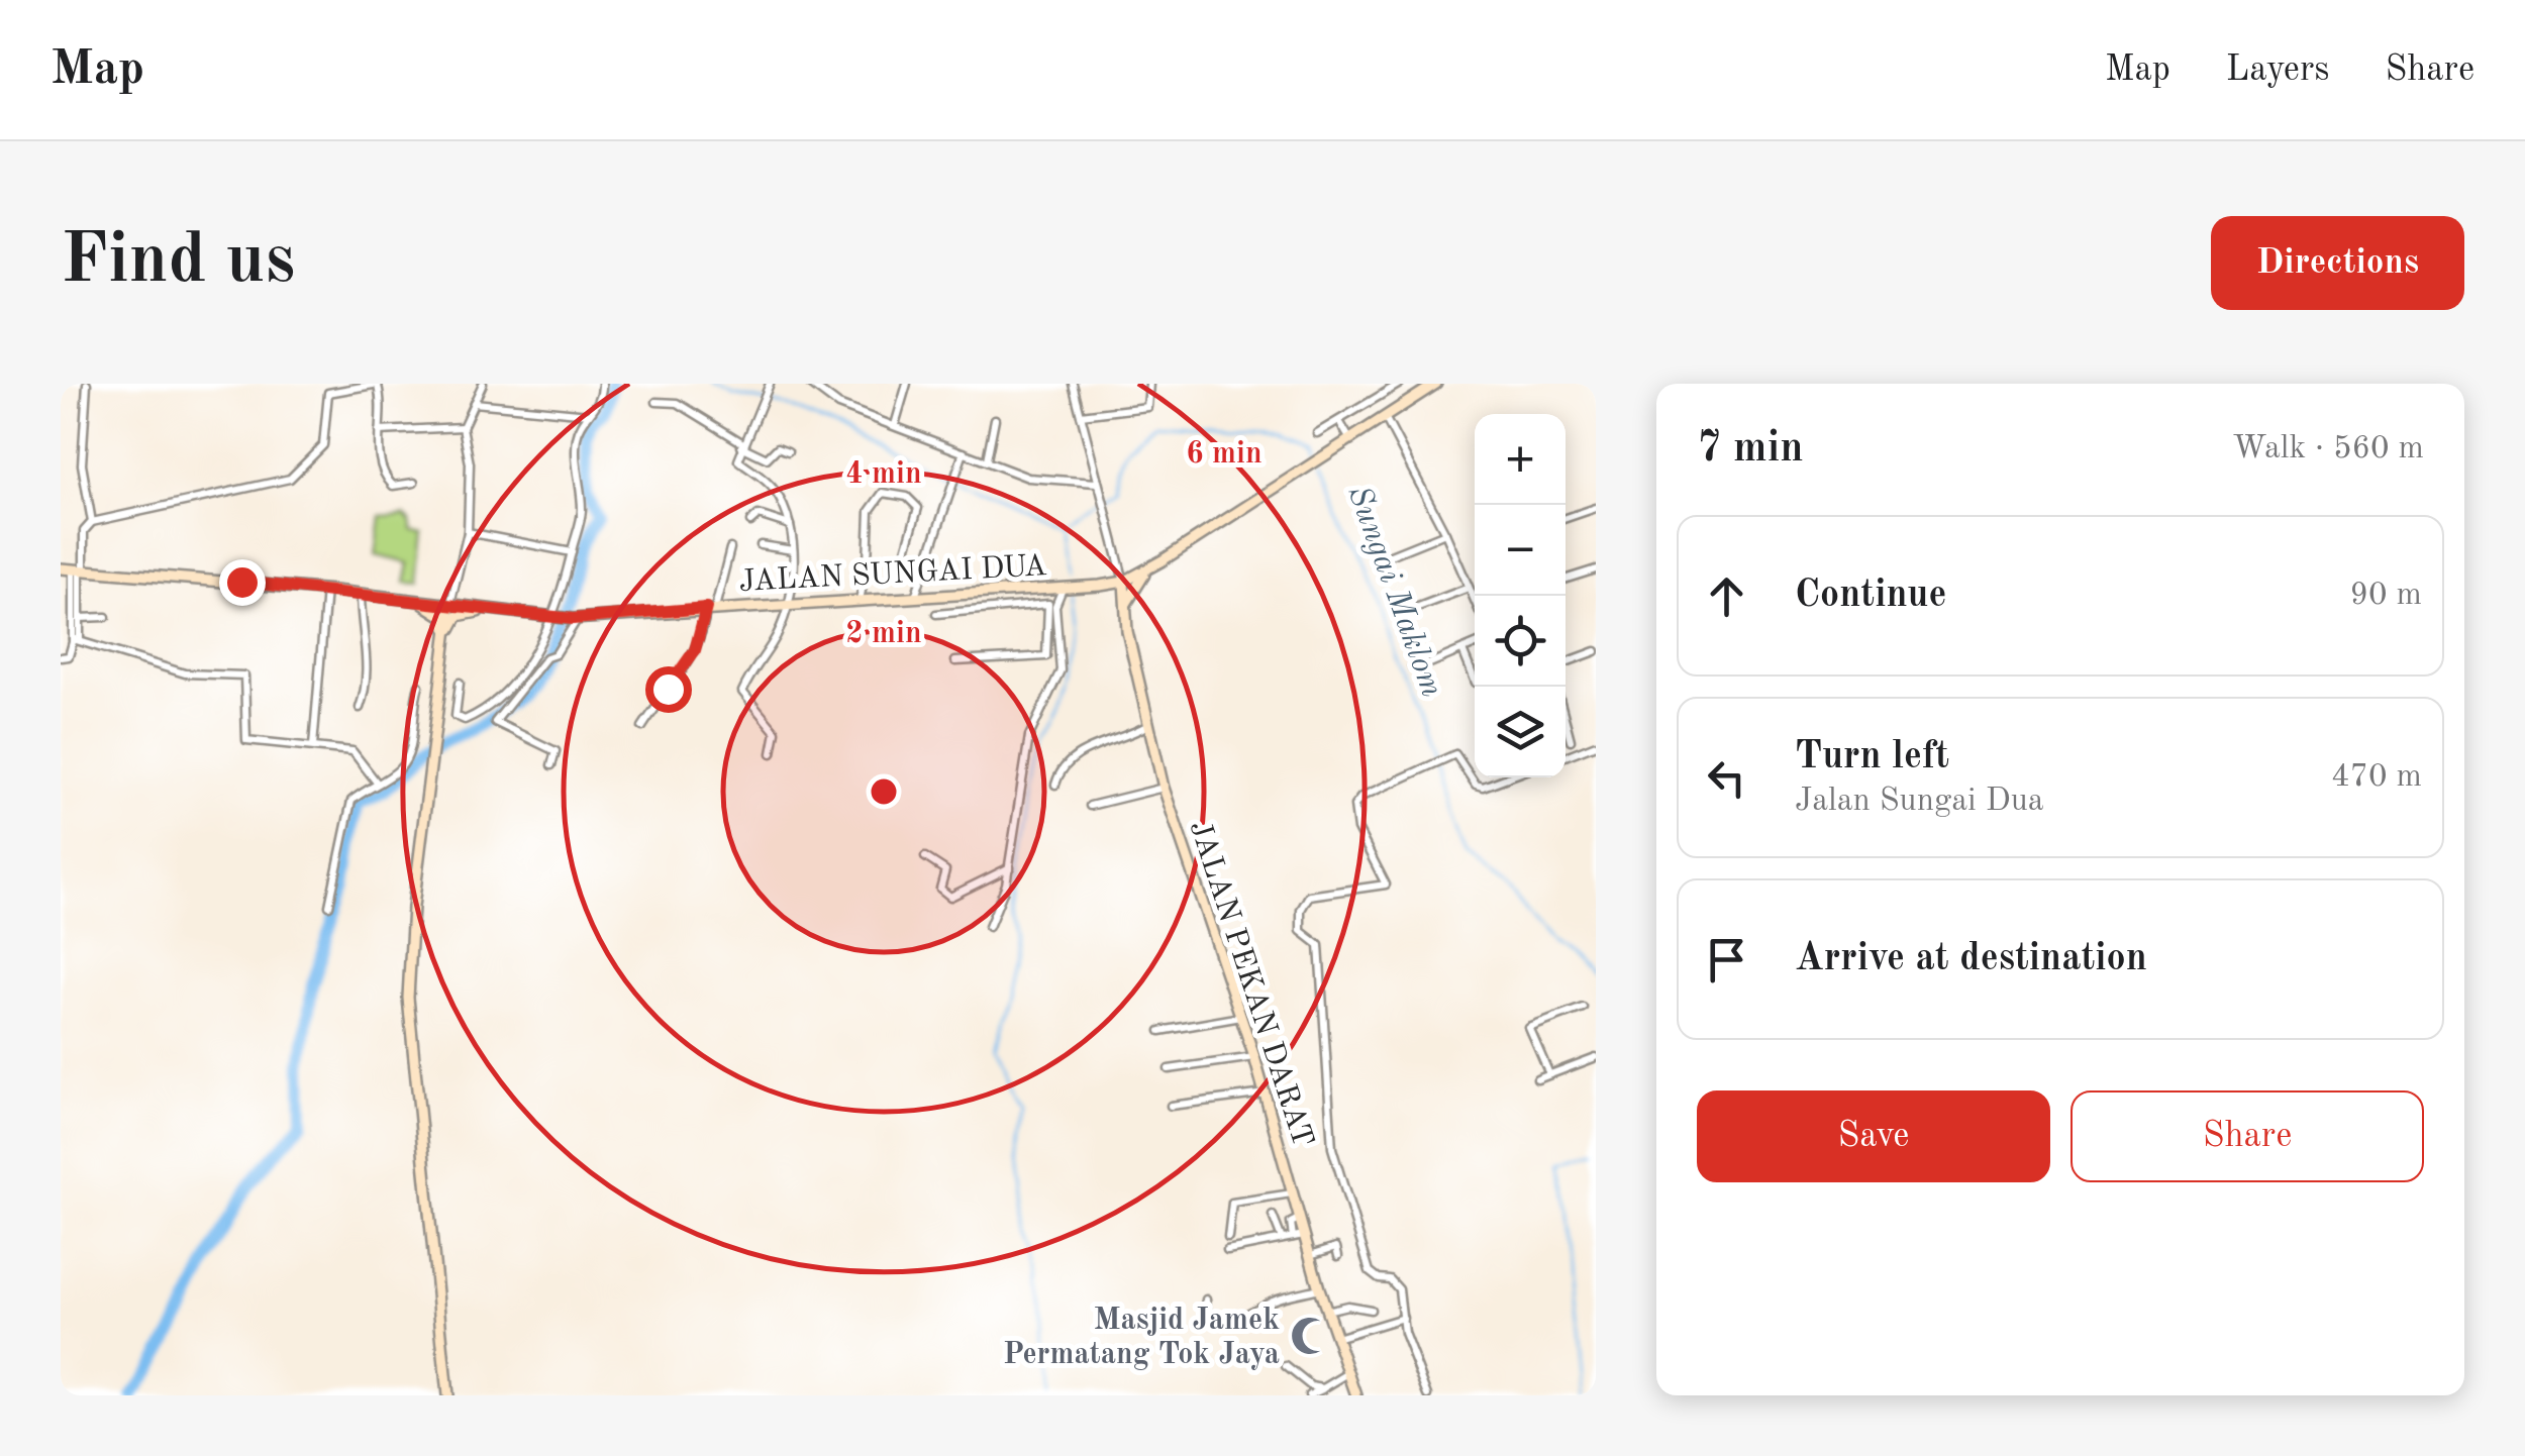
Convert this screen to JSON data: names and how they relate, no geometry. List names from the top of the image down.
{
  "streets": {
    "main road": ["JALAN SUNGAI DUA", "JALAN PEKAN DARAT"]
  },
  "crossings": [
    ["JALAN SUNGAI DUA", "JALAN PEKAN DARAT"]
  ],
  "water": ["Sungai Maklom"],
  "places": {
    "mosque": ["Masjid Jamek Permatang Tok Jaya"]
  },
  "page": {
    "header": "Map",
    "nav": ["Map", "Layers", "Share"],
    "buttons": [
      "Directions",
      ["Save", "Share"]
    ],
    "title": "Find us",
    "heading": ["7 min", "Walk · 560 m"],
    "map_buttons": ["+", "−"],
    "list": [
      ["Continue", "90 m"],
      ["Turn left", "Jalan Sungai Dua", "470 m"],
      "Arrive at destination"
    ]
  },
  "rings": ["6 min", "4 min", "2 min"]
}
